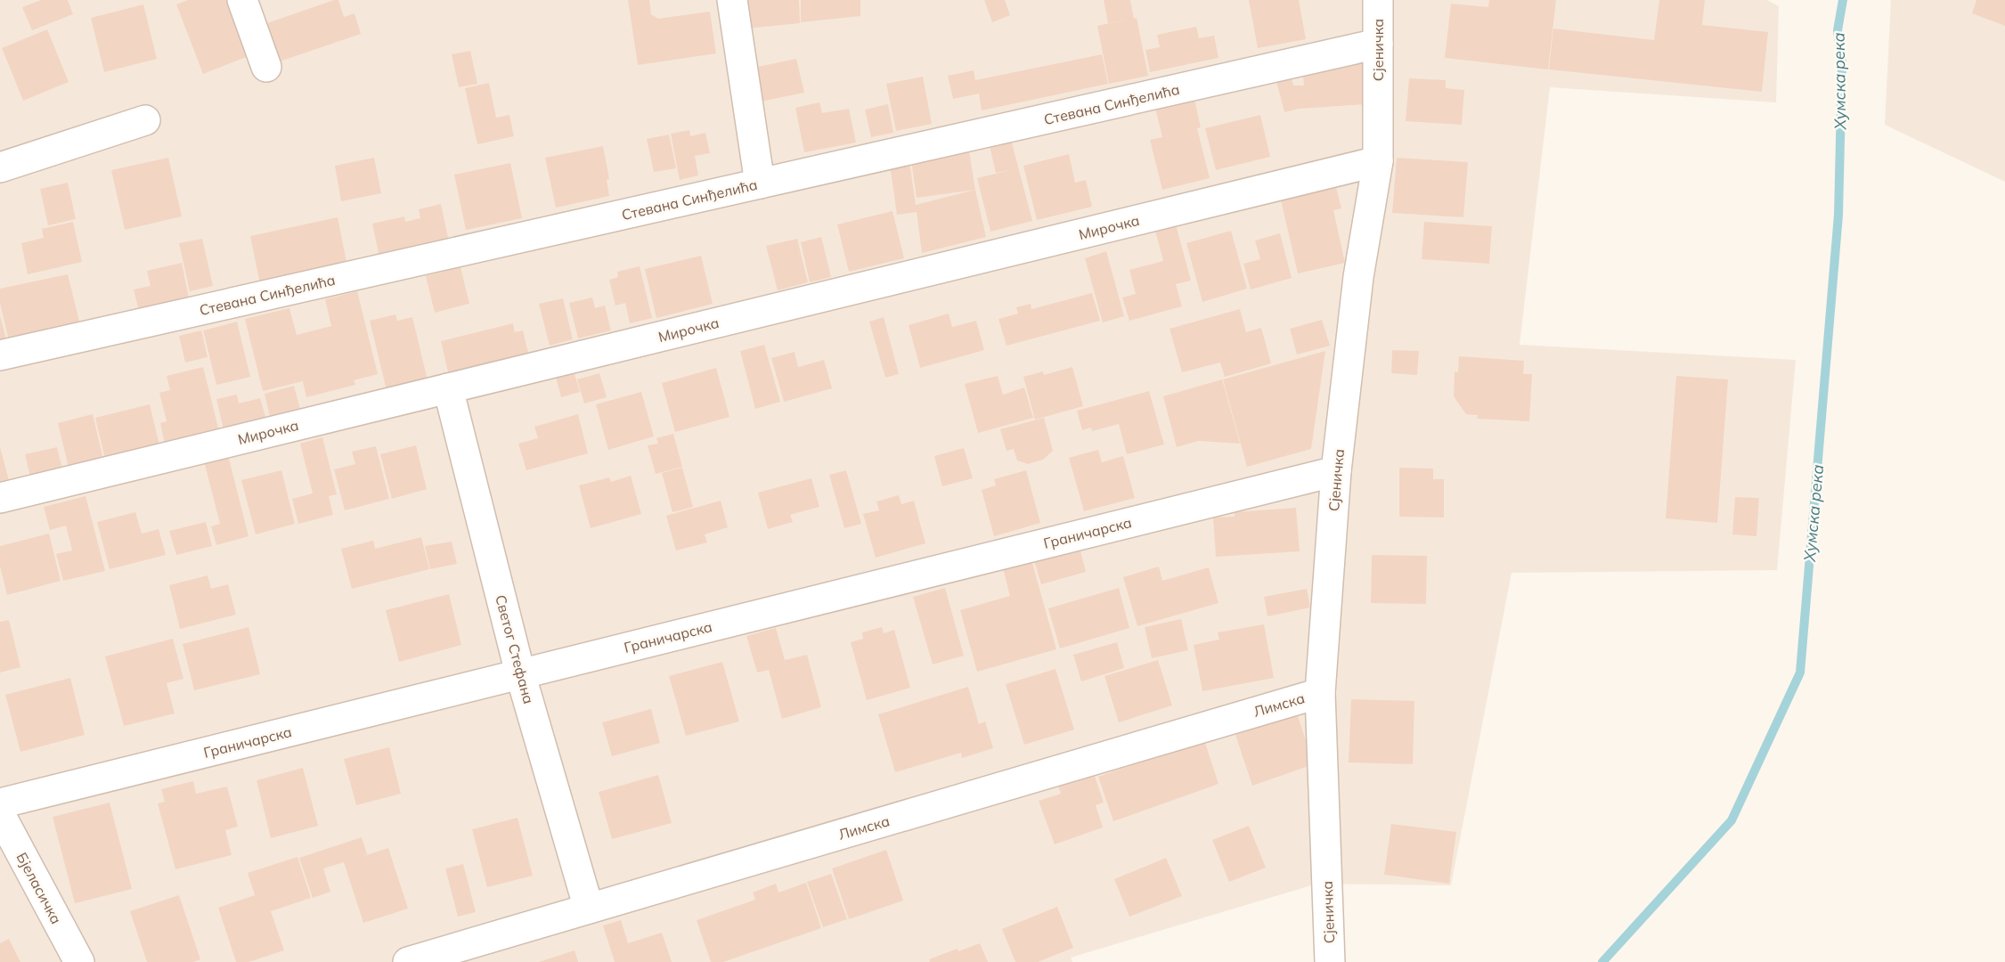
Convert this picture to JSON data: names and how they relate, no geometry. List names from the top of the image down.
{
  "streets": {
    "street": [
      "Сјеничка",
      "Стевана Синђелића",
      "Мирочка",
      "Граничарска",
      "Светог Стефана",
      "Лимска",
      "Бјеласичка"
    ]
  },
  "crossings": [
    ["Сјеничка", "Стевана Синђелића"],
    ["Сјеничка", "Мирочка"],
    ["Сјеничка", "Граничарска"],
    ["Сјеничка", "Лимска"],
    ["Мирочка", "Светог Стефана"],
    ["Граничарска", "Светог Стефана"],
    ["Светог Стефана", "Лимска"]
  ],
  "water": ["Хумска река"]
}
